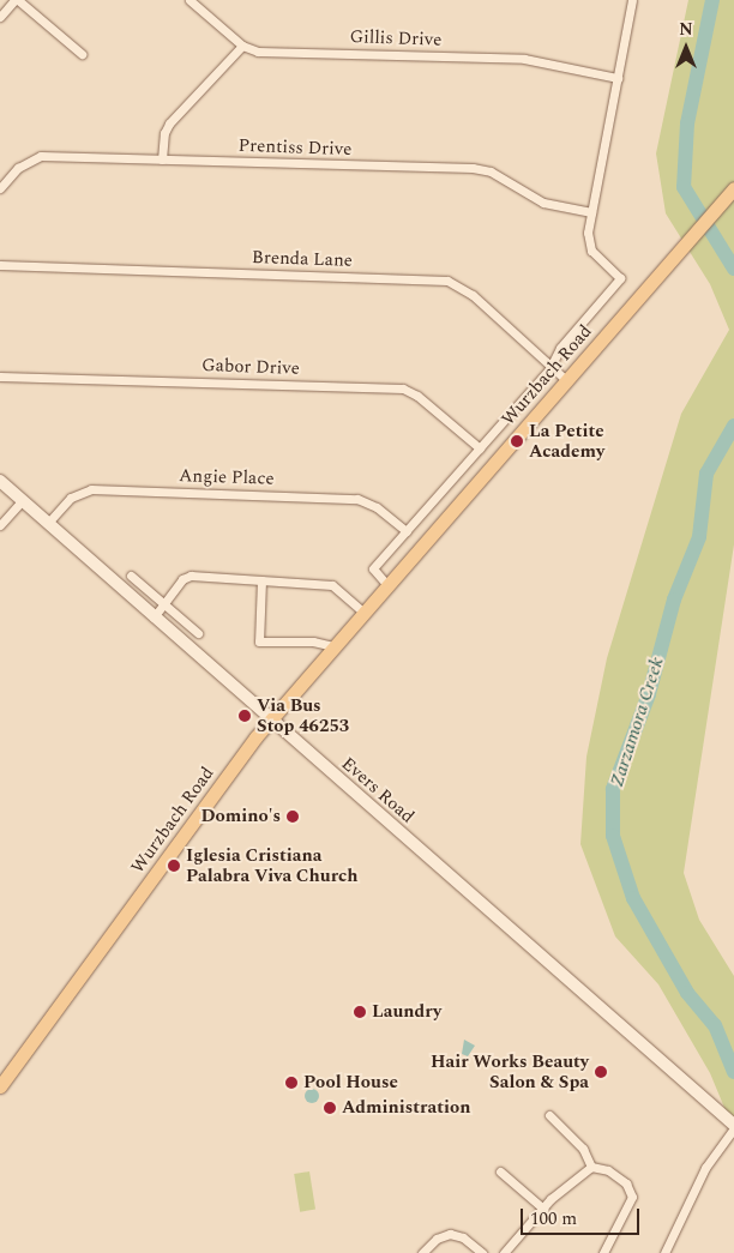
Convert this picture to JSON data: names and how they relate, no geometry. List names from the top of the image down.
{
  "streets": {
    "main road": ["Wurzbach Road", "Evers Road"],
    "street": [
      "Gillis Drive",
      "Prentiss Drive",
      "Brenda Lane",
      "Gabor Drive",
      "Angie Place"
    ]
  },
  "crossings": [
    ["Prentiss Drive", "Wurzbach Road"],
    ["Brenda Lane", "Wurzbach Road"],
    ["Gabor Drive", "Wurzbach Road"],
    ["Wurzbach Road", "Angie Place"],
    ["Wurzbach Road", "Evers Road"],
    ["Angie Place", "Evers Road"]
  ],
  "water": ["Zarzamora Creek"],
  "places": [
    "La Petite Academy",
    "Via Bus Stop 46253",
    "Domino's",
    "Iglesia Cristiana Palabra Viva Church",
    "Laundry",
    "Hair Works Beauty Salon & Spa",
    "Pool House",
    "Administration"
  ],
  "scale_bar": "100 m",
  "north": "top"
}
